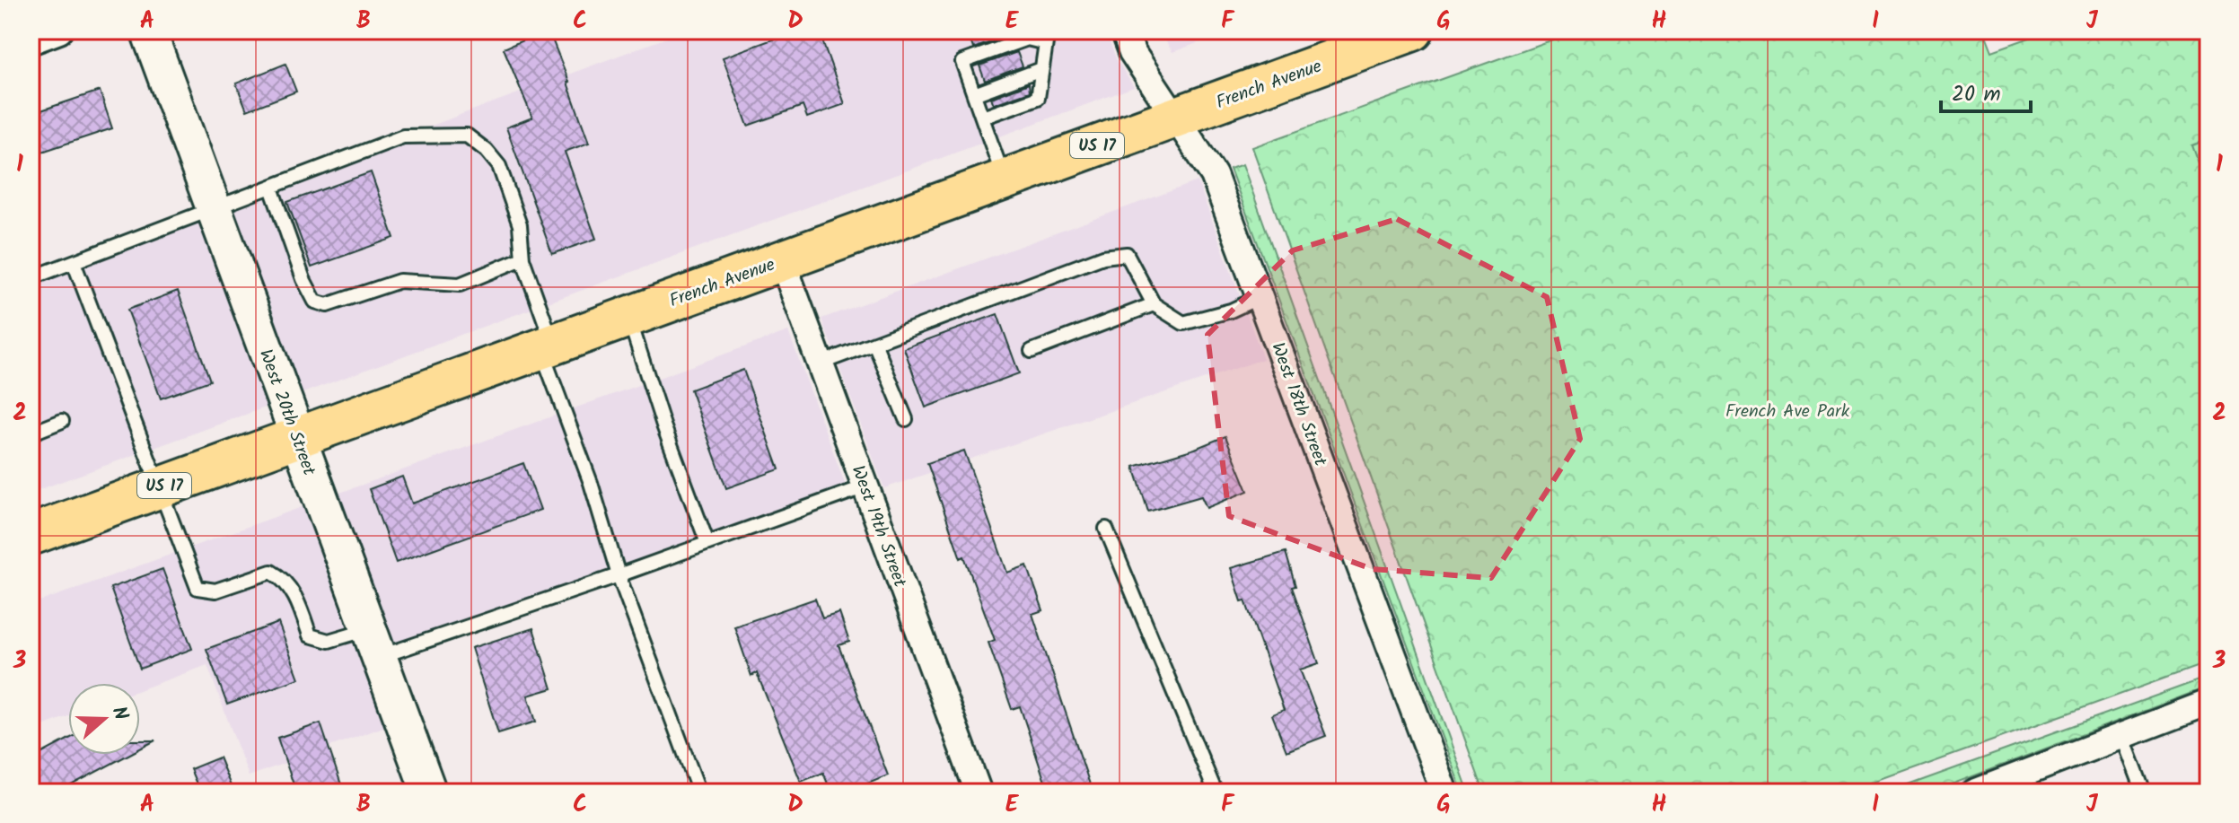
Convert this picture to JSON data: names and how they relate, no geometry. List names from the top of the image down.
{
  "streets": {
    "main road": ["French Avenue", "US 17"],
    "street": ["West 18th Street", "West 20th Street", "West 19th Street"]
  },
  "crossings": [
    ["French Avenue", "West 18th Street"],
    ["French Avenue", "West 20th Street"],
    ["French Avenue", "West 19th Street"]
  ],
  "parks": ["French Ave Park"],
  "scale_bar": "20 m",
  "north": "right",
  "grid": {
    "columns": [
      "A",
      "B",
      "C",
      "D",
      "E",
      "F",
      "G",
      "H",
      "I",
      "J"
    ],
    "rows": ["1", "2", "3"]
  }
}
